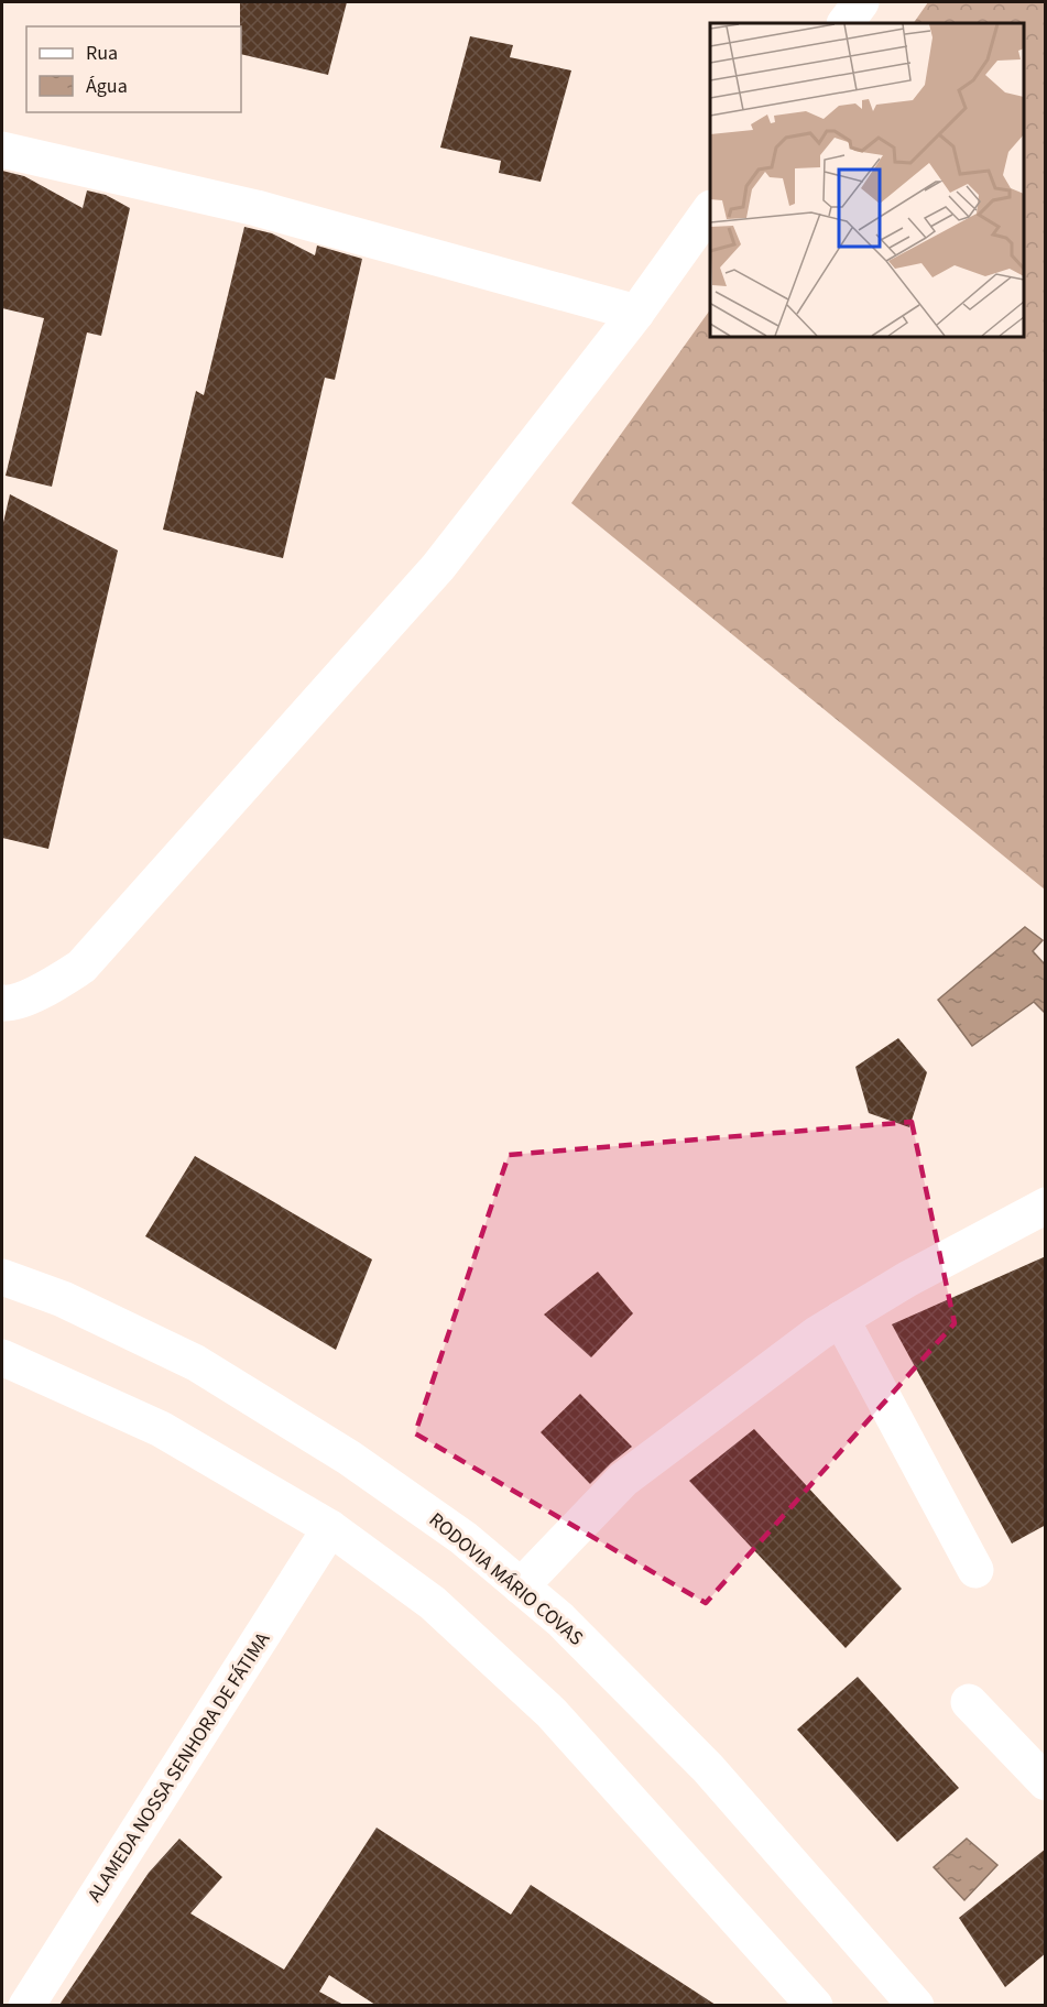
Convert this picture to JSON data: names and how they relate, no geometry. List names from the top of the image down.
{
  "streets": {
    "street": ["RODOVIA MÁRIO COVAS", "ALAMEDA NOSSA SENHORA DE FÁTIMA"]
  },
  "legend": ["Rua", "Água"]
}
